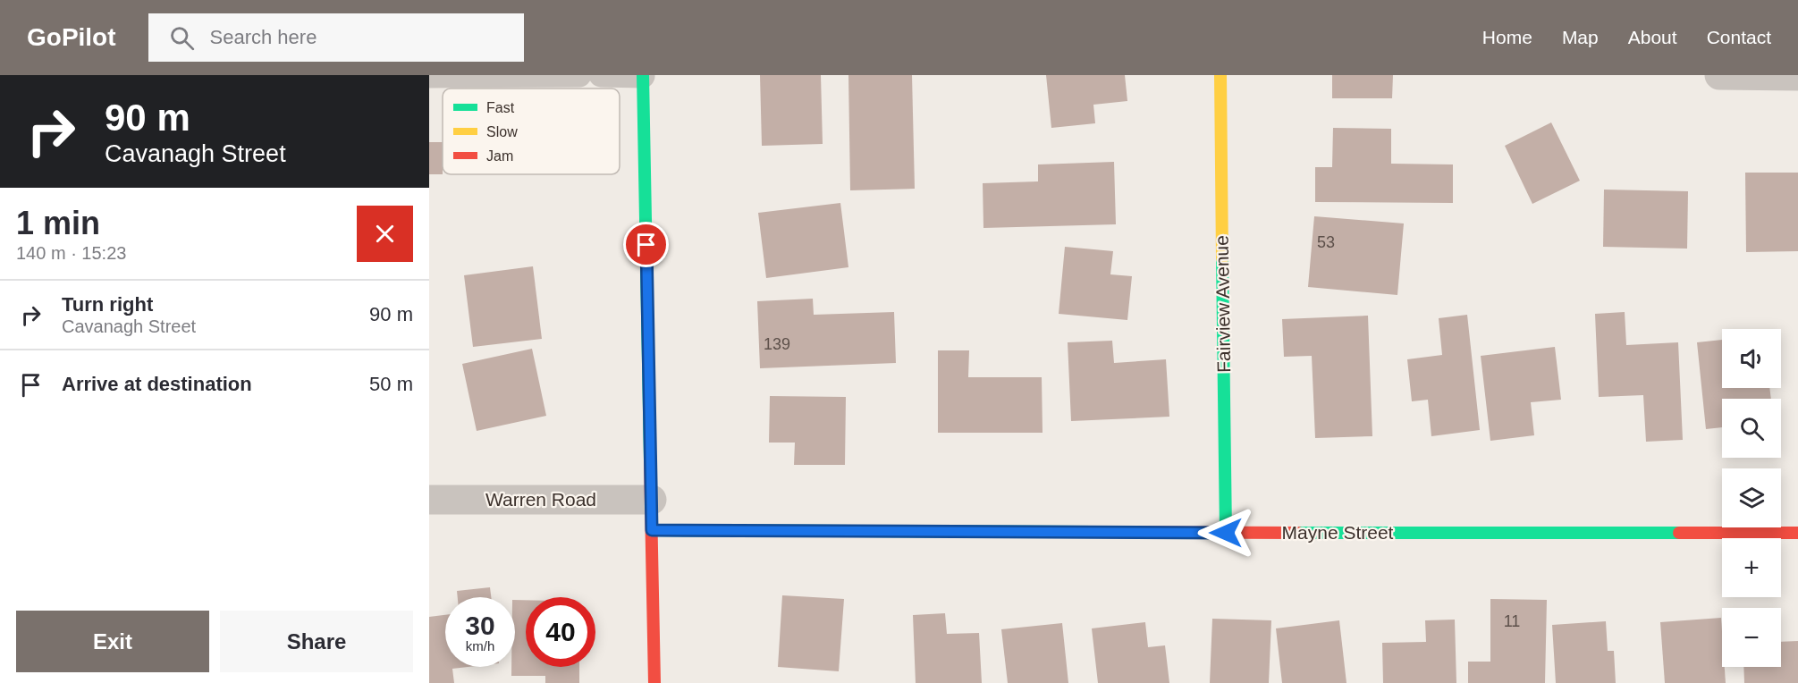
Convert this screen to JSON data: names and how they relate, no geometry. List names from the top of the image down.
{
  "streets": {
    "street": ["Fairview Avenue", "Warren Road", "Mayne Street"]
  },
  "crossings": [
    ["Fairview Avenue", "Mayne Street"]
  ],
  "house_numbers": ["53", "139", "11"],
  "legend": ["Fast", "Slow", "Jam"],
  "page": {
    "header": "GoPilot",
    "search": "Search here",
    "nav": [
      "Home",
      "Map",
      "About",
      "Contact"
    ],
    "turn": ["90 m", "Cavanagh Street"],
    "heading": ["1 min", "140 m · 15:23"],
    "list": [
      {
        "name": "Turn right",
        "note": "Cavanagh Street",
        "value": "90 m"
      },
      {
        "name": "Arrive at destination",
        "value": "50 m"
      }
    ],
    "map_buttons": ["+", "−"],
    "speed": "30 km/h",
    "limit": "40",
    "buttons": ["Exit", "Share"]
  }
}
